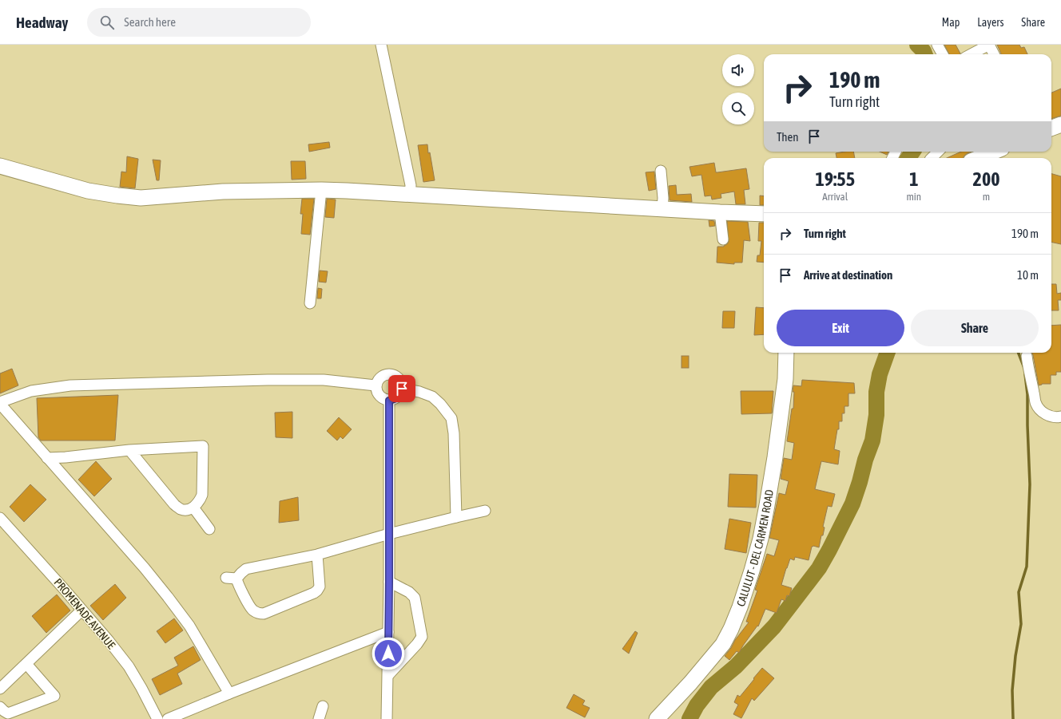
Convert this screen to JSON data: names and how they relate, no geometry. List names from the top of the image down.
{
  "streets": {
    "main road": ["CALULUT - DEL CARMEN ROAD"],
    "street": ["PROMENADE AVENUE"]
  },
  "page": {
    "header": "Headway",
    "search": "Search here",
    "nav": ["Map", "Layers", "Share"],
    "turn": ["190 m", "Turn right"],
    "then": "Then",
    "eta": [
      "19:55",
      "Arrival",
      "1",
      "min",
      "200",
      "m"
    ],
    "list": [
      {
        "name": "Turn right",
        "value": "190 m"
      },
      {
        "name": "Arrive at destination",
        "value": "10 m"
      }
    ],
    "buttons": ["Exit", "Share"]
  }
}
